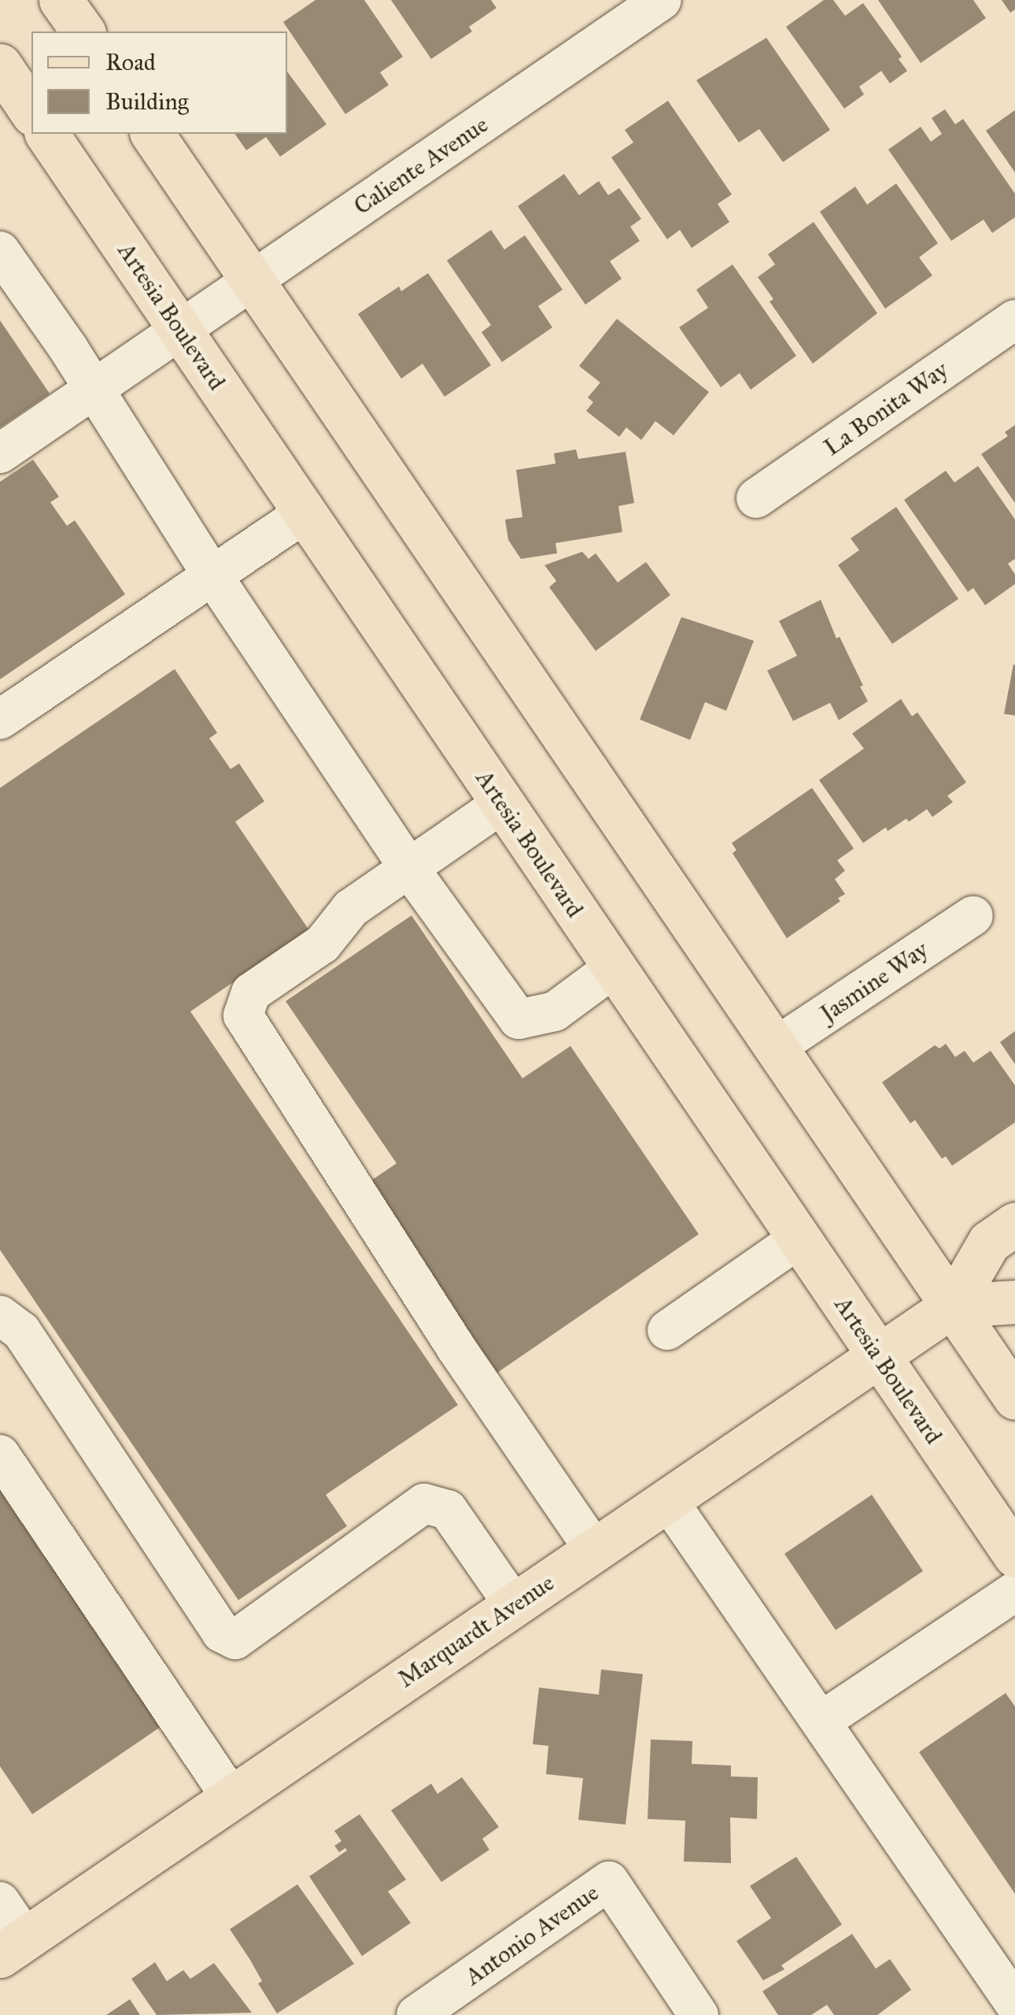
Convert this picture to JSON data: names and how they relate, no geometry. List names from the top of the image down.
{
  "streets": {
    "main road": ["Artesia Boulevard", "Marquardt Avenue"],
    "street": [
      "Caliente Avenue",
      "La Bonita Way",
      "Jasmine Way",
      "Antonio Avenue"
    ]
  },
  "crossings": [
    ["Caliente Avenue", "Artesia Boulevard"],
    ["Artesia Boulevard", "Marquardt Avenue"]
  ],
  "legend": ["Road", "Building"]
}
